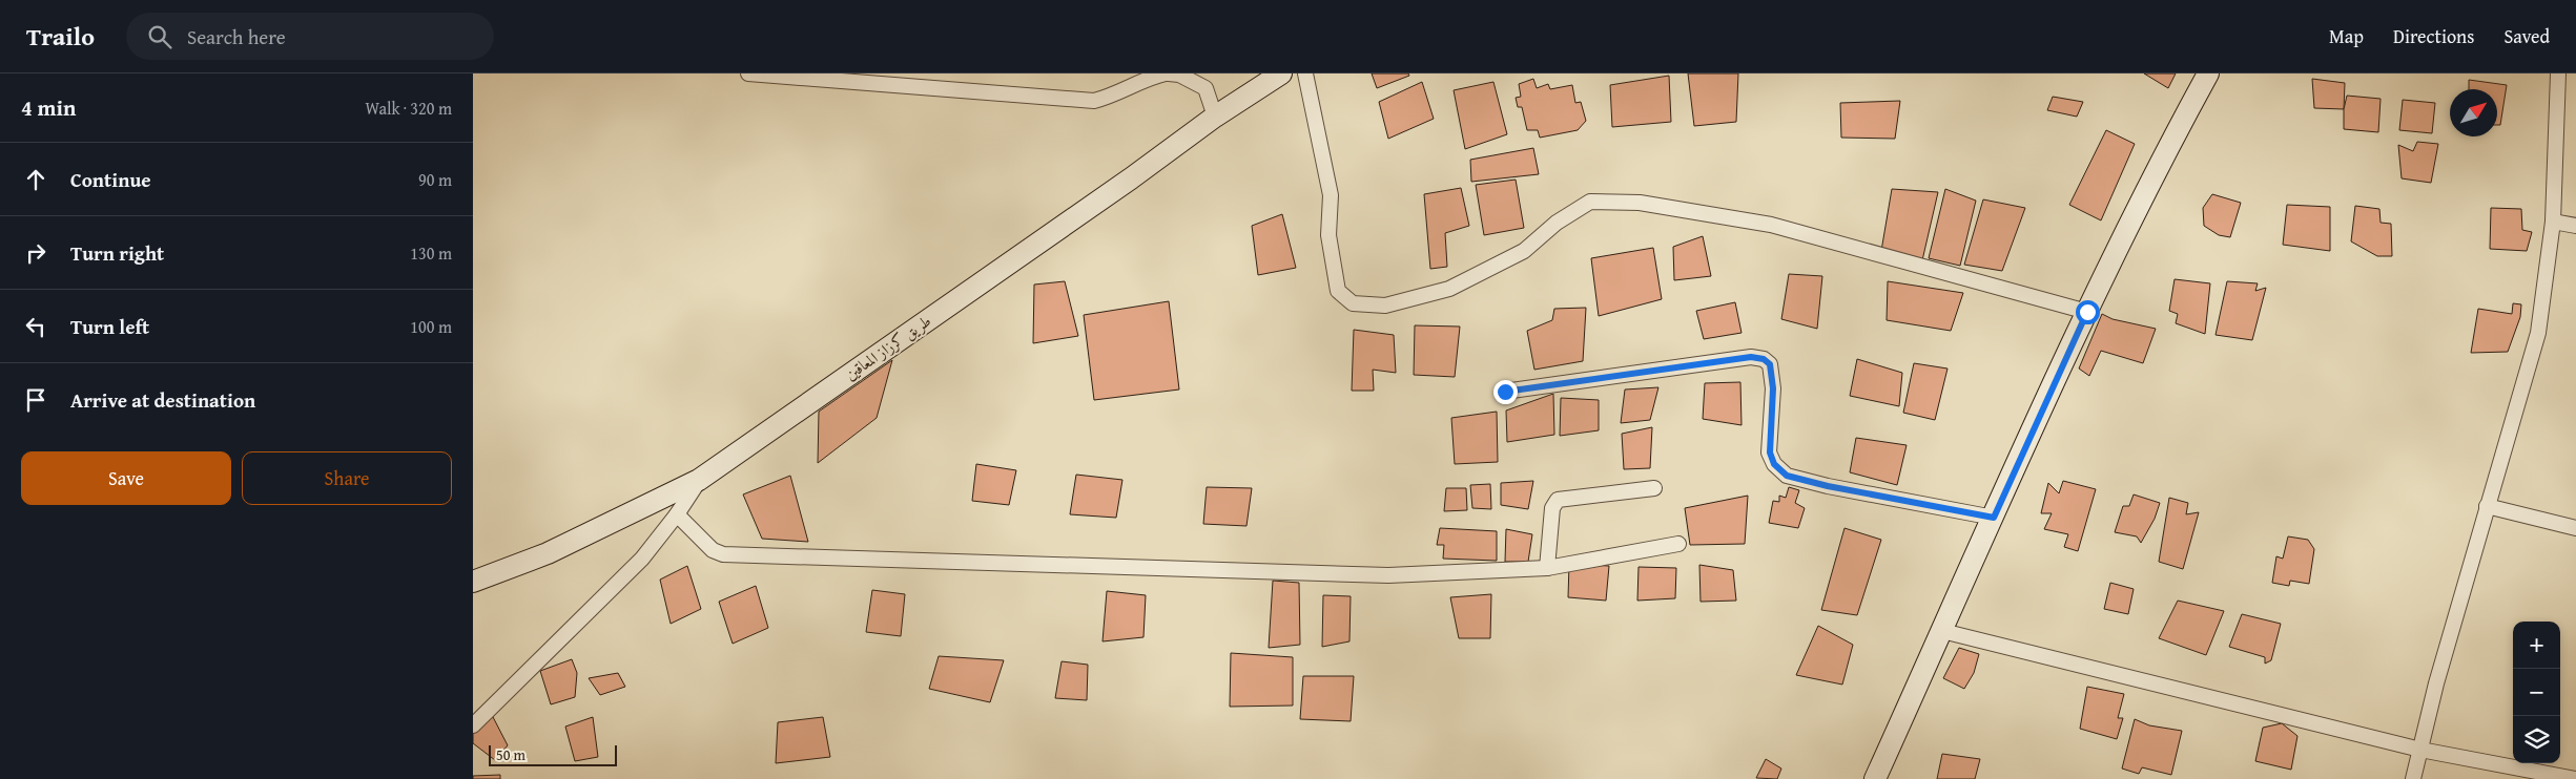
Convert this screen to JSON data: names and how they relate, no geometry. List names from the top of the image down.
{
  "streets": {
    "street": ["طريق كرزاز المعاقين"]
  },
  "scale_bar": "50 m",
  "north": "top right",
  "page": {
    "header": "Trailo",
    "search": "Search here",
    "nav": ["Map", "Directions", "Saved"],
    "heading": ["4 min", "Walk · 320 m"],
    "list": [
      ["Continue", "90 m"],
      ["Turn right", "130 m"],
      ["Turn left", "100 m"],
      "Arrive at destination"
    ],
    "buttons": ["Save", "Share"],
    "map_buttons": ["+", "−"],
    "scale": "50 m"
  }
}
